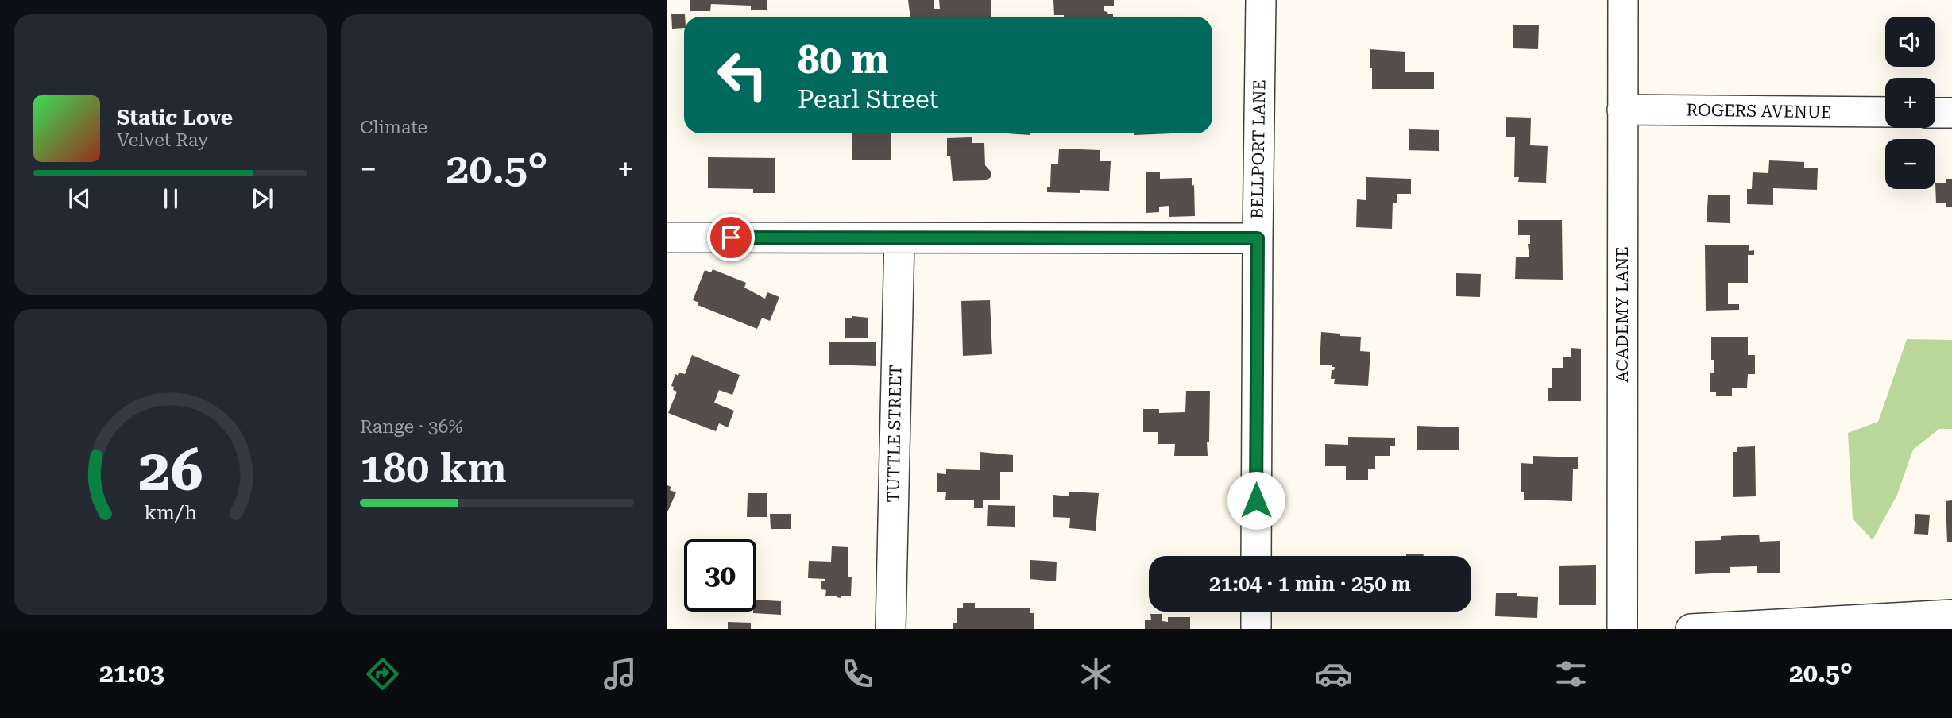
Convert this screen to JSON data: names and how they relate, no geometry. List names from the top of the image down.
{
  "streets": {
    "street": [
      "ROGERS AVENUE",
      "BELLPORT LANE",
      "ACADEMY LANE",
      "TUTTLE STREET"
    ]
  },
  "crossings": [
    ["ROGERS AVENUE", "ACADEMY LANE"]
  ],
  "page": {
    "tile": [
      "Climate",
      ["Range · 36%", "180 km"]
    ],
    "map_buttons": ["+", "−"],
    "turn": ["80 m", "Pearl Street"],
    "song": ["Static Love", "Velvet Ray"],
    "heat": ["−", "20.5°", "+"],
    "limit": "30",
    "trip": "21:04 · 1 min · 250 m",
    "tabs": ["21:03", "20.5°"],
    "gauge": ["26", "km/h"]
  }
}
